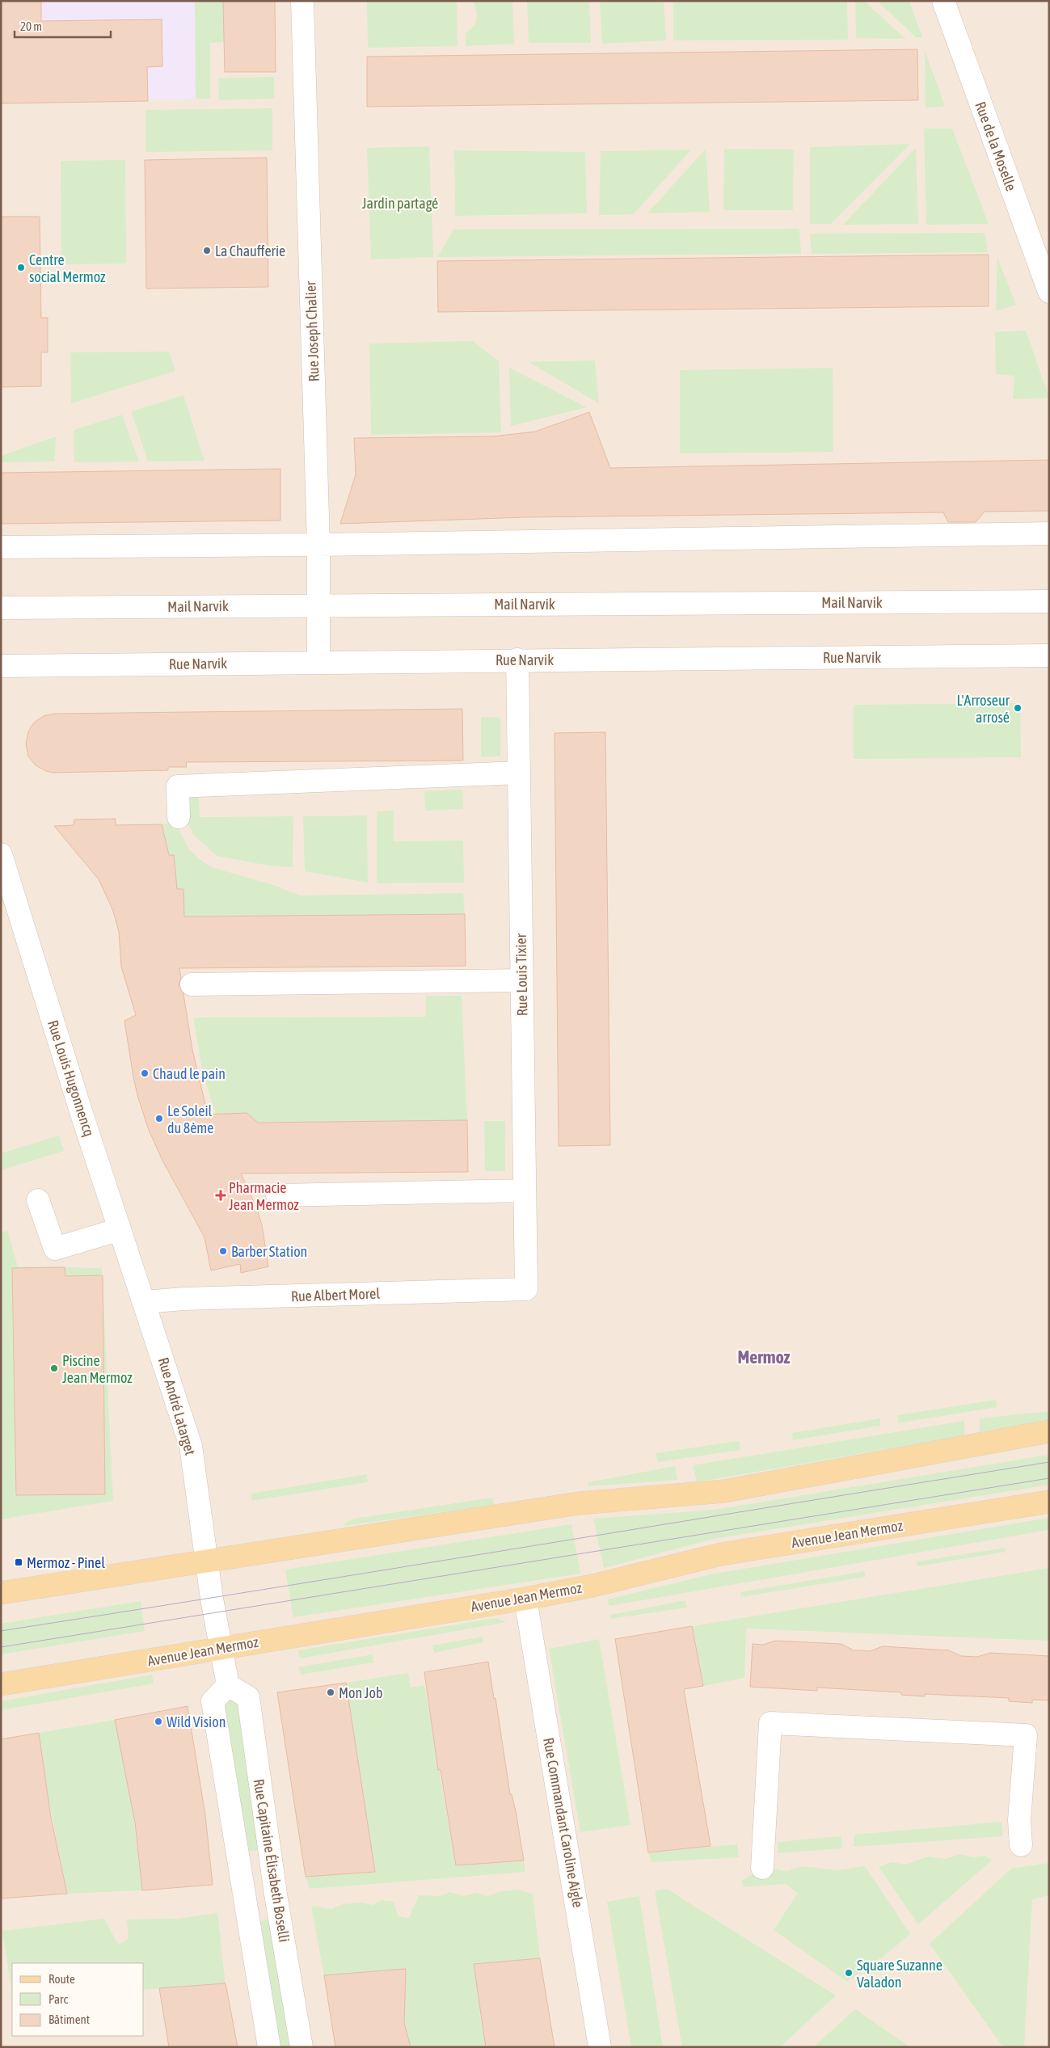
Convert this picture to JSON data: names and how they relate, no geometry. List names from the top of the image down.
{
  "streets": {
    "main road": ["Avenue Jean Mermoz"],
    "street": [
      "Rue de la Moselle",
      "Rue Joseph Chalier",
      "Mail Narvik",
      "Rue Narvik",
      "Rue Louis Tixier",
      "Rue Louis Hugonnencq",
      "Rue Albert Morel",
      "Rue André Latarget",
      "Rue Commandant Caroline Aigle",
      "Rue Capitaine Élisabeth Boselli"
    ]
  },
  "crossings": [
    ["Rue Joseph Chalier", "Mail Narvik"],
    ["Rue Joseph Chalier", "Rue Narvik"],
    ["Rue Narvik", "Rue Louis Tixier"],
    ["Rue Louis Tixier", "Rue Albert Morel"],
    ["Rue Louis Hugonnencq", "Rue Albert Morel"],
    ["Rue Louis Hugonnencq", "Rue André Latarget"],
    ["Rue Albert Morel", "Rue André Latarget"],
    ["Rue André Latarget", "Avenue Jean Mermoz"],
    ["Avenue Jean Mermoz", "Rue Commandant Caroline Aigle"]
  ],
  "districts": ["Mermoz"],
  "parks": ["Jardin partagé"],
  "places": {
    "other": [
      "La Chaufferie",
      "Centre social Mermoz",
      "L'Arroseur arrosé",
      "Chaud le pain",
      "Le Soleil du 8ème",
      "Barber Station",
      "Piscine Jean Mermoz",
      "Mon Job",
      "Wild Vision",
      "Square Suzanne Valadon"
    ],
    "health": ["Pharmacie Jean Mermoz"],
    "transit": ["Mermoz - Pinel"]
  },
  "legend": ["Route", "Parc", "Bâtiment"],
  "scale_bar": "20 m"
}
